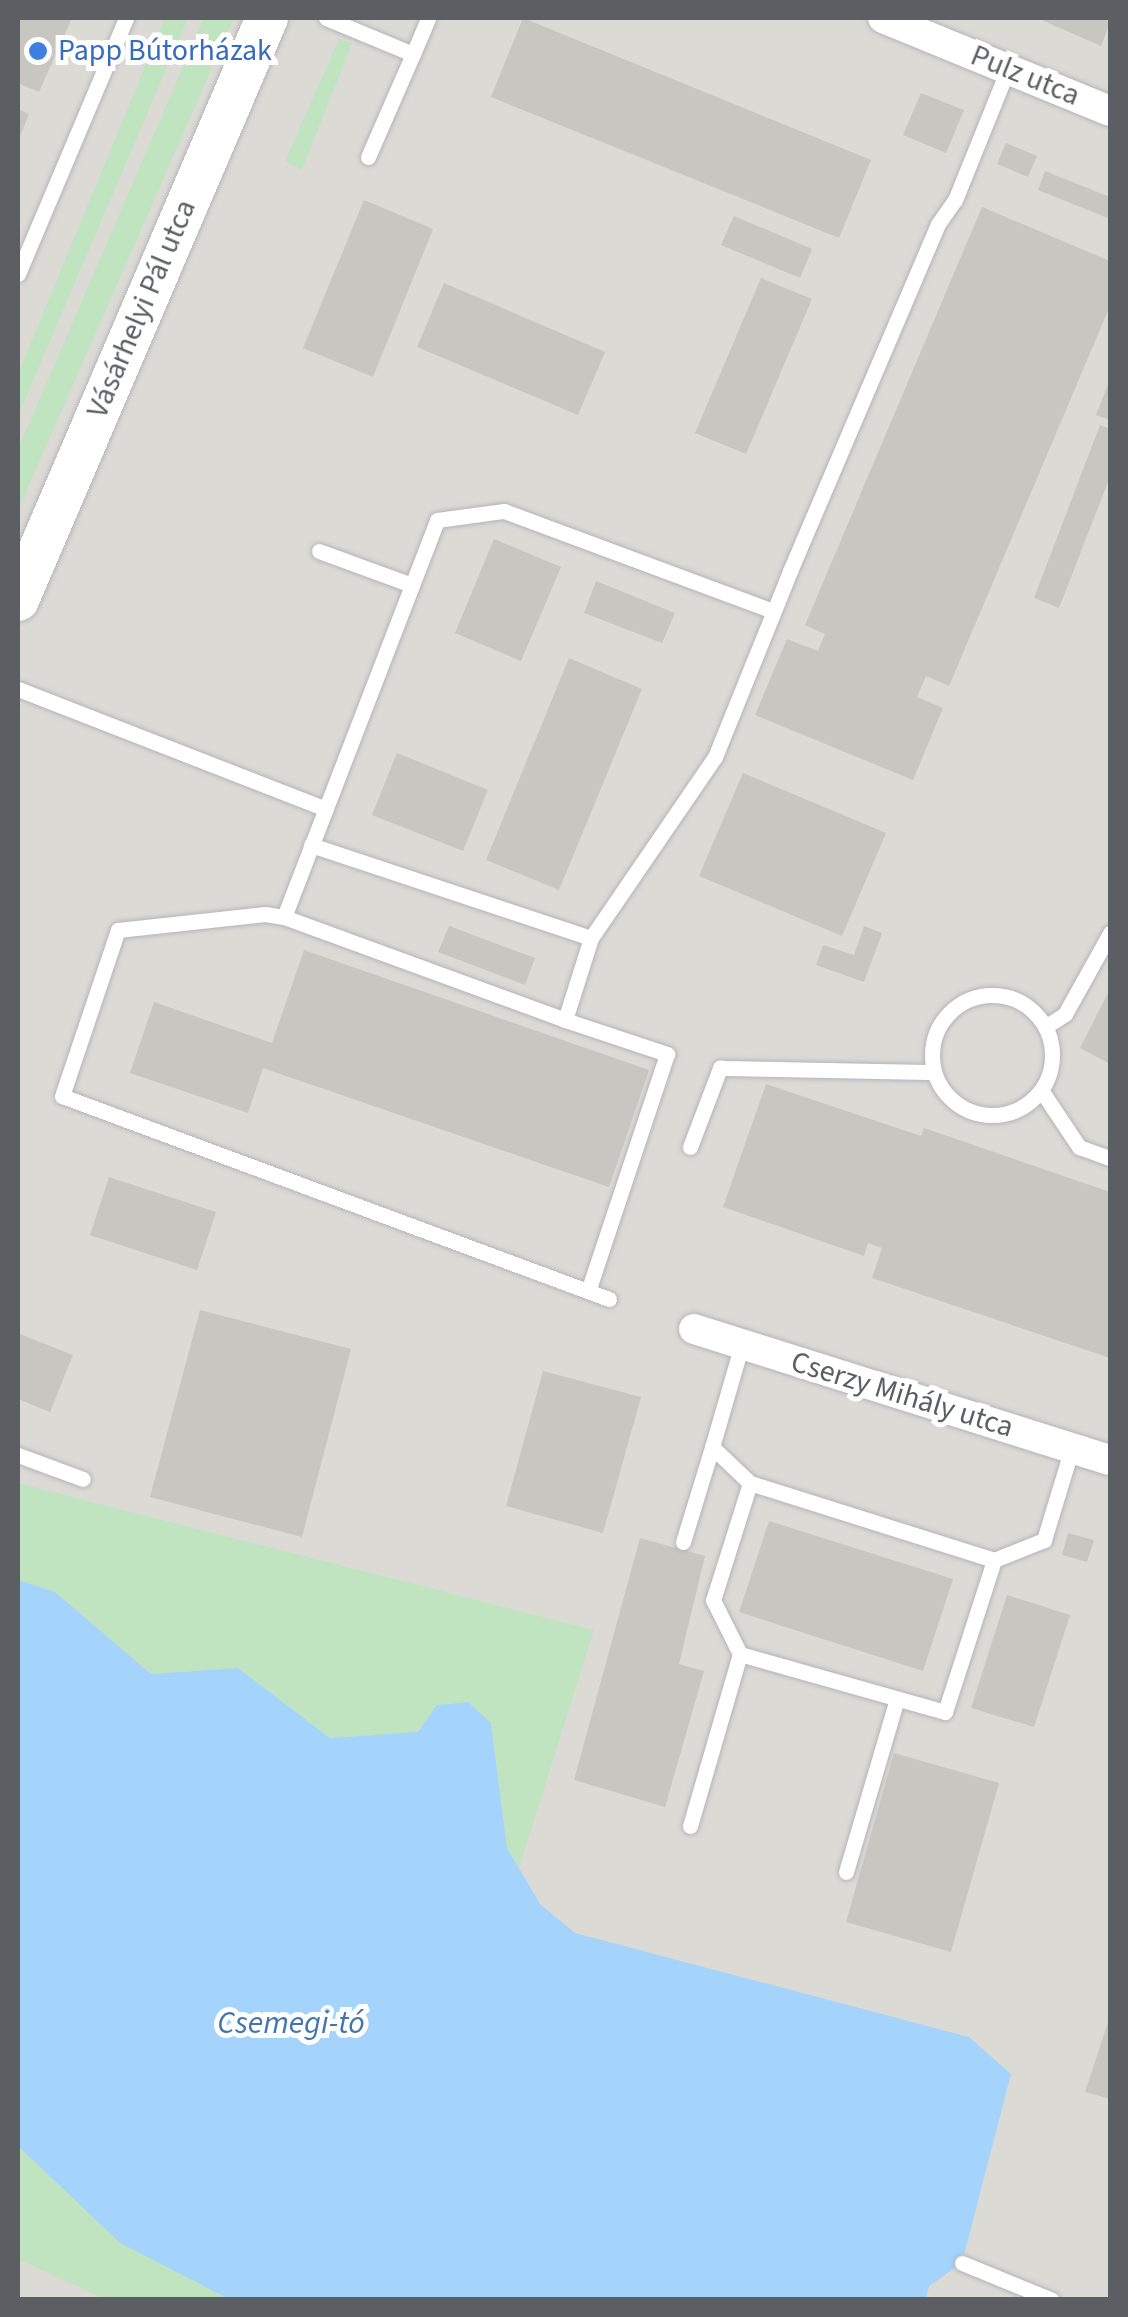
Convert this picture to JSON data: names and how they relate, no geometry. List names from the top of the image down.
{
  "streets": {
    "main road": ["Vásárhelyi Pál utca"],
    "street": ["Pulz utca", "Cserzy Mihály utca"]
  },
  "water": ["Csemegi-tó"],
  "places": ["Papp Bútorházak"]
}
